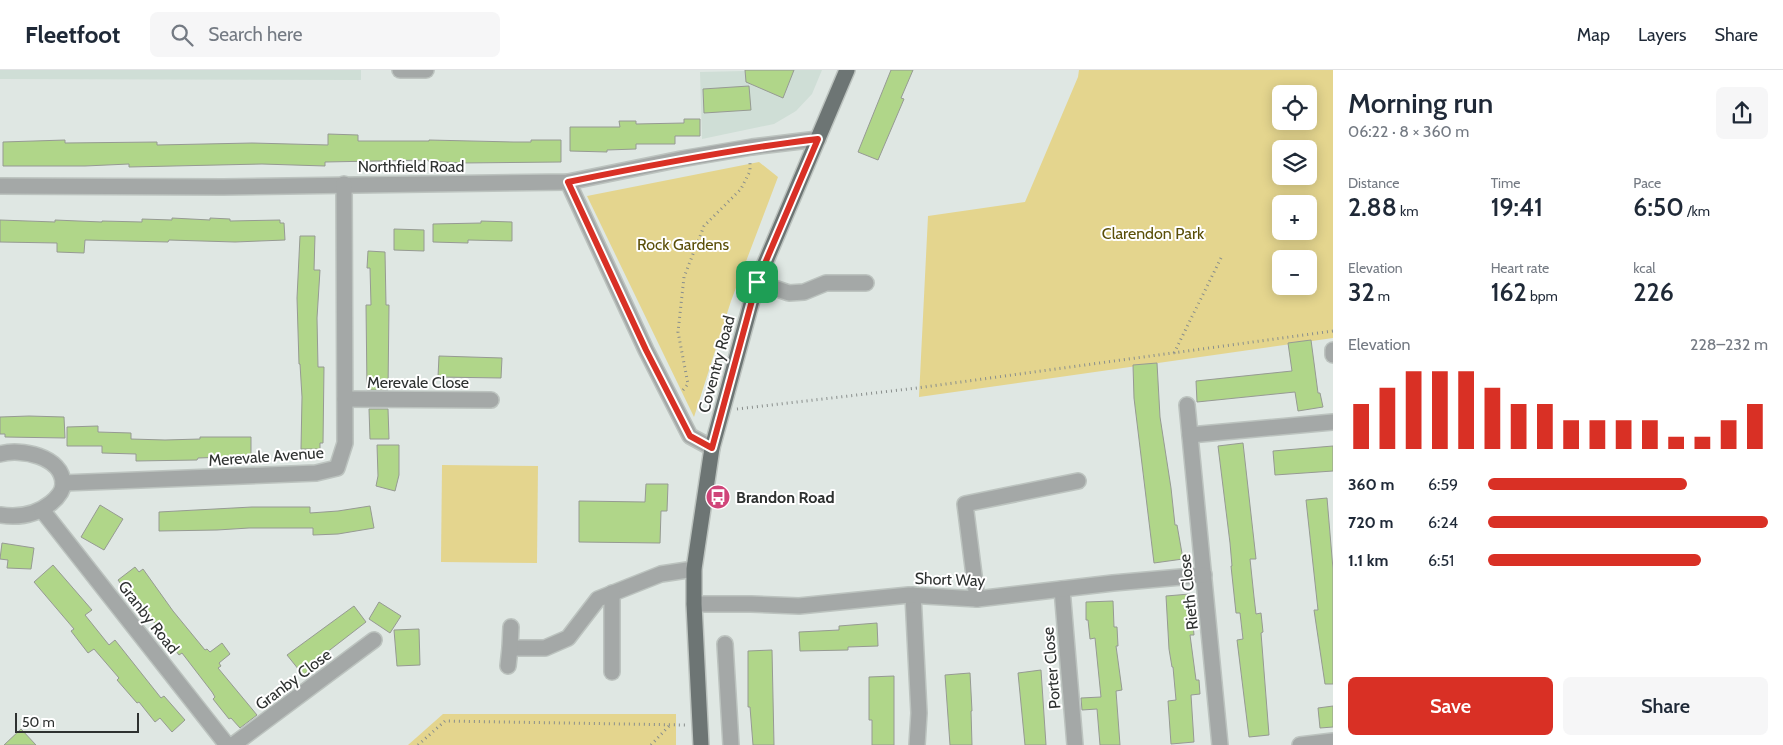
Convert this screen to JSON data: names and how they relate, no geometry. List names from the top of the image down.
{
  "streets": {
    "main road": ["Coventry Road"],
    "street": [
      "Northfield Road",
      "Merevale Close",
      "Merevale Avenue",
      "Short Way",
      "Rieth Close",
      "Granby Road",
      "Porter Close",
      "Granby Close"
    ]
  },
  "crossings": [
    ["Northfield Road", "Coventry Road"],
    ["Northfield Road", "Merevale Avenue"],
    ["Coventry Road", "Short Way"],
    ["Merevale Close", "Merevale Avenue"],
    ["Short Way", "Rieth Close"],
    ["Short Way", "Porter Close"]
  ],
  "parks": ["Clarendon Park", "Rock Gardens"],
  "places": {
    "bus stop": ["Brandon Road"]
  },
  "scale_bar": "50 m",
  "page": {
    "header": "Fleetfoot",
    "search": "Search here",
    "nav": ["Map", "Layers", "Share"],
    "heading": ["Morning run", "06:22 · 8 × 360 m"],
    "map_buttons": ["+", "−"],
    "stats": [
      ["Distance", "2.88 km"],
      ["Time", "19:41"],
      ["Pace", "6:50 /km"],
      ["Elevation", "32 m"],
      ["Heart rate", "162 bpm"],
      ["kcal", "226"]
    ],
    "chart": ["Elevation", "228–232 m"],
    "list": [
      {
        "name": "360 m",
        "note": "6:59"
      },
      {
        "name": "720 m",
        "note": "6:24"
      },
      {
        "name": "1.1 km",
        "note": "6:51"
      }
    ],
    "buttons": ["Save", "Share"],
    "scale": "50 m"
  }
}
